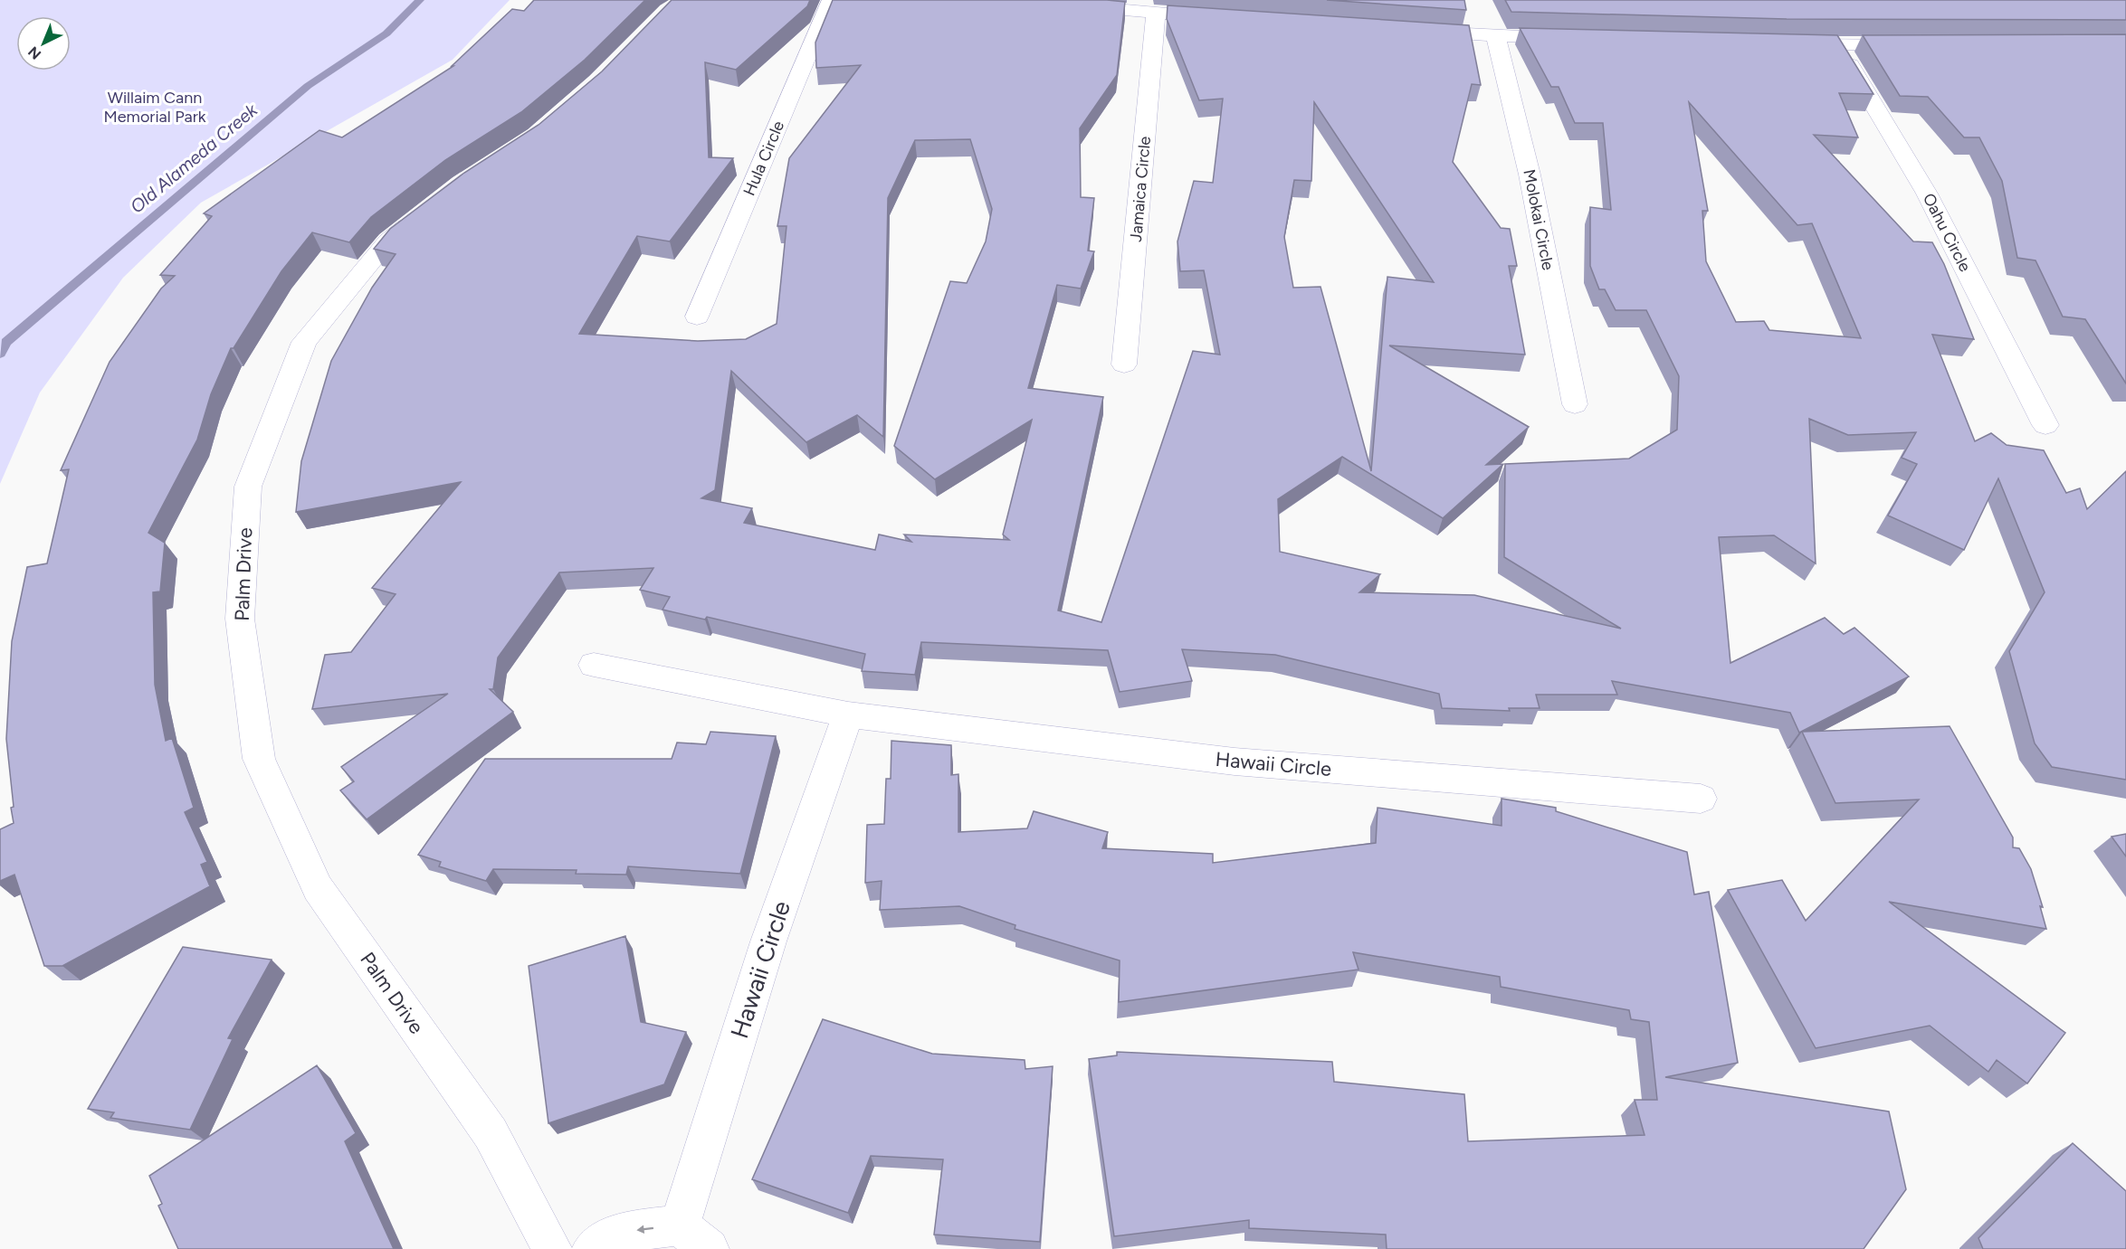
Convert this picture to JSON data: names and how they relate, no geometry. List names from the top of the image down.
{
  "streets": {
    "street": [
      "Hula Circle",
      "Jamaica Circle",
      "Molokai Circle",
      "Oahu Circle",
      "Palm Drive",
      "Hawaii Circle"
    ]
  },
  "water": ["Old Alameda Creek"],
  "parks": ["Willaim Cann Memorial Park"],
  "north": "bottom left"
}
